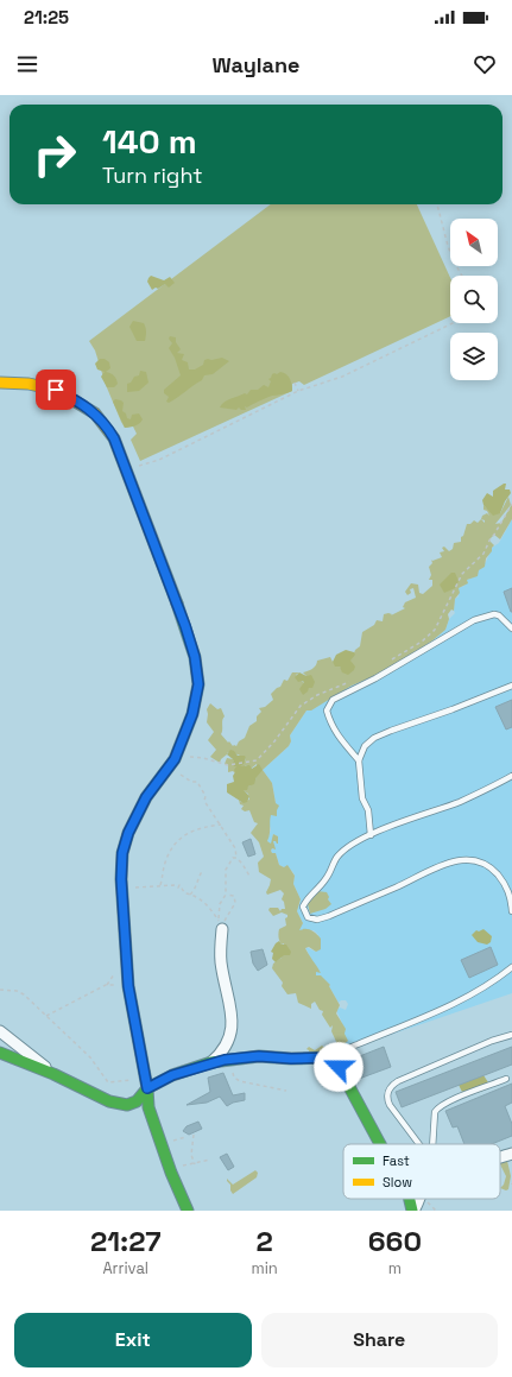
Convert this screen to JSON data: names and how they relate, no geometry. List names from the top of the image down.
{
  "legend": ["Fast", "Slow"],
  "north": "top left",
  "page": {
    "status": "21:25",
    "header": "Waylane",
    "turn": ["140 m", "Turn right"],
    "eta": [
      "21:27",
      "Arrival",
      "2",
      "min",
      "660",
      "m"
    ],
    "buttons": ["Exit", "Share"]
  }
}
